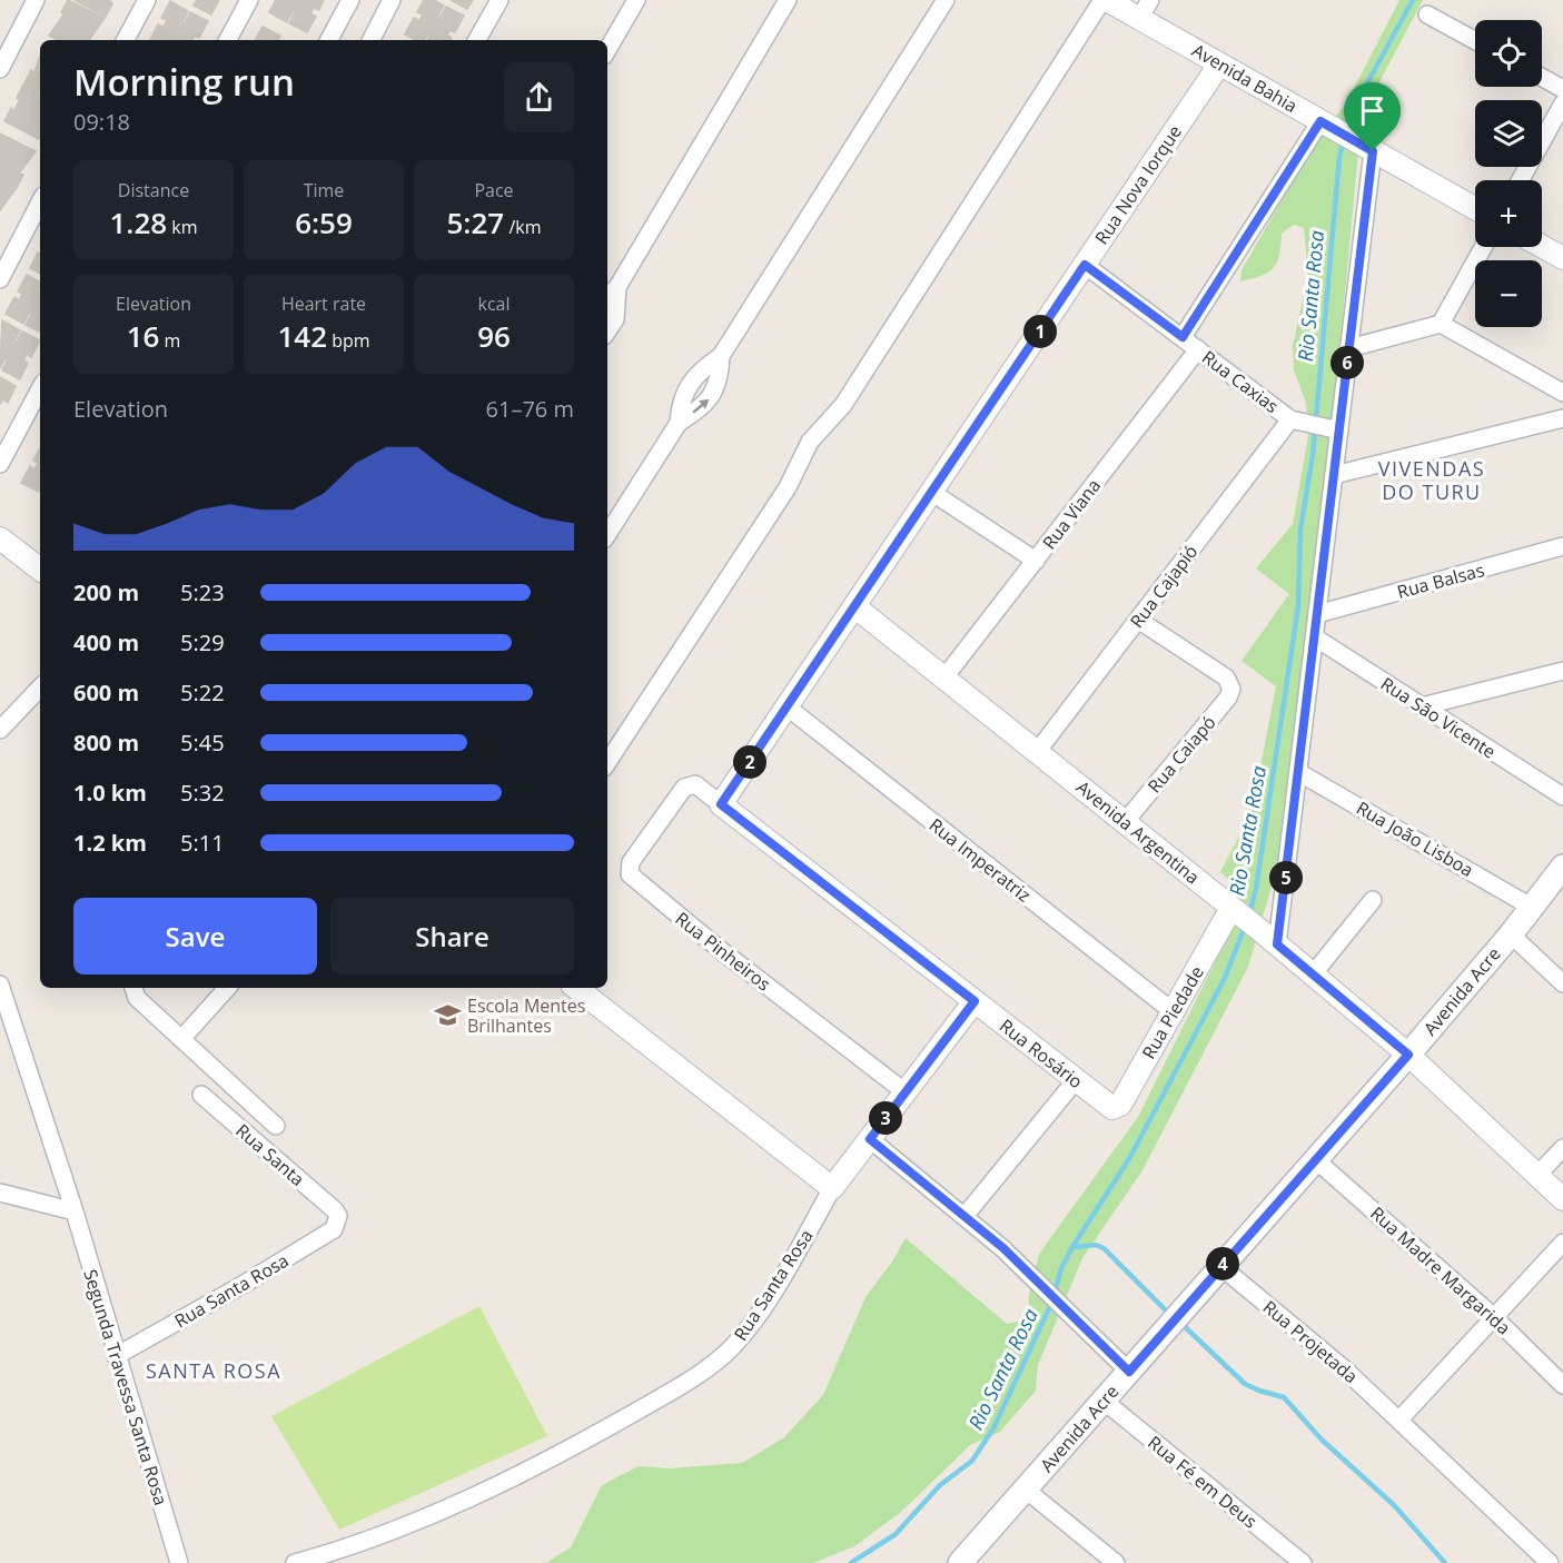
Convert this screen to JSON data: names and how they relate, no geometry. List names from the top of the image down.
{
  "streets": {
    "main road": ["Avenida Acre"],
    "street": [
      "Avenida Bahia",
      "Rua Nova Iorque",
      "Rua Caxias",
      "Rua Viana",
      "Rua Balsas",
      "Rua Cajapió",
      "Rua São Vicente",
      "Rua Caiapó",
      "Avenida Argentina",
      "Rua João Lisboa",
      "Rua Imperatriz",
      "Rua Pinheiros",
      "Rua Piedade",
      "Rua Rosário",
      "Rua Santa",
      "Rua Madre Margarida",
      "Rua Santa Rosa",
      "Rua Projetada",
      "Segunda Travessa Santa Rosa",
      "Rua Fé em Deus"
    ]
  },
  "crossings": [
    ["Avenida Bahia", "Rua Nova Iorque"],
    ["Rua Nova Iorque", "Rua Caxias"],
    ["Rua Nova Iorque", "Avenida Argentina"],
    ["Rua Nova Iorque", "Rua Imperatriz"],
    ["Rua Nova Iorque", "Rua Rosário"],
    ["Rua Caxias", "Rua Viana"],
    ["Rua Caxias", "Rua Cajapió"],
    ["Rua Viana", "Avenida Argentina"],
    ["Rua Cajapió", "Rua Caiapó"],
    ["Rua Cajapió", "Avenida Argentina"],
    ["Rua Caiapó", "Avenida Argentina"],
    ["Avenida Argentina", "Avenida Acre"],
    ["Avenida Argentina", "Rua Piedade"],
    ["Rua João Lisboa", "Avenida Acre"],
    ["Rua Imperatriz", "Rua Piedade"],
    ["Rua Pinheiros", "Rua Rosário"],
    ["Avenida Acre", "Rua Madre Margarida"],
    ["Avenida Acre", "Rua Projetada"],
    ["Avenida Acre", "Rua Fé em Deus"],
    ["Rua Piedade", "Rua Rosário"],
    ["Rua Santa", "Rua Santa Rosa"],
    ["Rua Santa Rosa", "Segunda Travessa Santa Rosa"]
  ],
  "districts": ["VIVENDAS DO TURU", "SANTA ROSA"],
  "water": ["Rio Santa Rosa"],
  "places": {
    "school or university": ["Escola Mentes Brilhantes"]
  },
  "page": {
    "map_buttons": ["+", "−"],
    "heading": ["Morning run", "09:18"],
    "stats": [
      ["Distance", "1.28 km"],
      ["Time", "6:59"],
      ["Pace", "5:27 /km"],
      ["Elevation", "16 m"],
      ["Heart rate", "142 bpm"],
      ["kcal", "96"]
    ],
    "pins": [
      "1",
      "6",
      "2",
      "5",
      "3",
      "4"
    ],
    "chart": ["Elevation", "61–76 m"],
    "list": [
      {
        "name": "200 m",
        "note": "5:23"
      },
      {
        "name": "400 m",
        "note": "5:29"
      },
      {
        "name": "600 m",
        "note": "5:22"
      },
      {
        "name": "800 m",
        "note": "5:45"
      },
      {
        "name": "1.0 km",
        "note": "5:32"
      },
      {
        "name": "1.2 km",
        "note": "5:11"
      }
    ],
    "buttons": ["Save", "Share"]
  }
}
